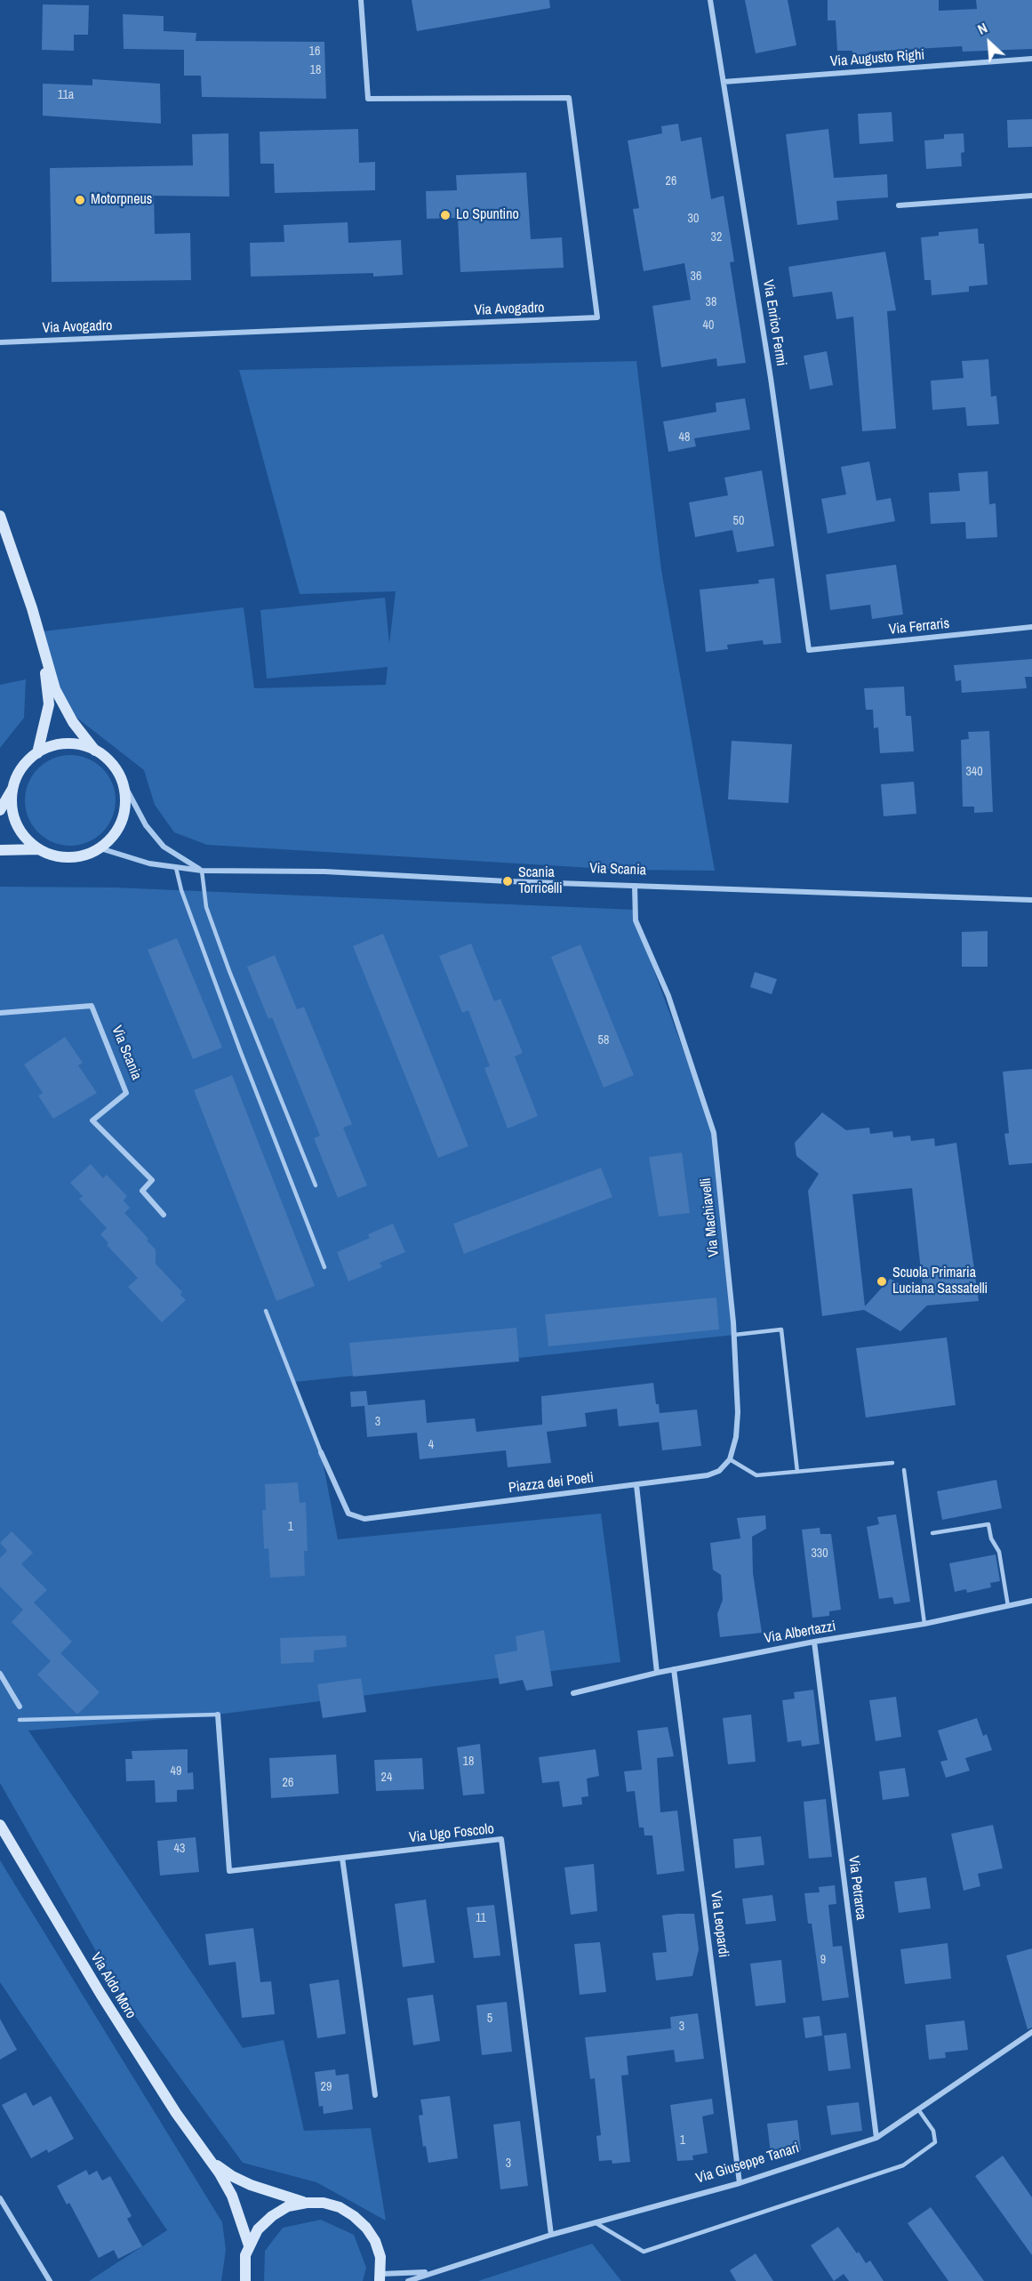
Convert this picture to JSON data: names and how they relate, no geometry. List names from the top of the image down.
{
  "streets": {
    "main road": ["Via Aldo Moro"],
    "street": [
      "Via Augusto Righi",
      "Via Avogadro",
      "Via Enrico Fermi",
      "Via Ferraris",
      "Via Scania",
      "Via Machiavelli",
      "Piazza dei Poeti",
      "Via Albertazzi",
      "Via Ugo Foscolo",
      "Via Petrarca",
      "Via Leopardi",
      "Via Giuseppe Tanari"
    ]
  },
  "crossings": [
    ["Via Augusto Righi", "Via Enrico Fermi"],
    ["Via Enrico Fermi", "Via Ferraris"],
    ["Via Scania", "Via Machiavelli"],
    ["Via Albertazzi", "Via Petrarca"],
    ["Via Albertazzi", "Via Leopardi"],
    ["Via Ugo Foscolo", "Via Giuseppe Tanari"],
    ["Via Petrarca", "Via Giuseppe Tanari"],
    ["Via Leopardi", "Via Giuseppe Tanari"]
  ],
  "places": [
    "Motorpneus",
    "Lo Spuntino",
    "Scania Torricelli",
    "Scuola Primaria Luciana Sassatelli"
  ],
  "house_numbers": [
    "16",
    "18",
    "11a",
    "26",
    "30",
    "32",
    "36",
    "38",
    "40",
    "48",
    "50",
    "340",
    "58",
    "3",
    "4",
    "1",
    "330",
    "18",
    "49",
    "24",
    "26",
    "43",
    "11",
    "9",
    "5",
    "3",
    "29",
    "1",
    "3"
  ],
  "north": "top left"
}
